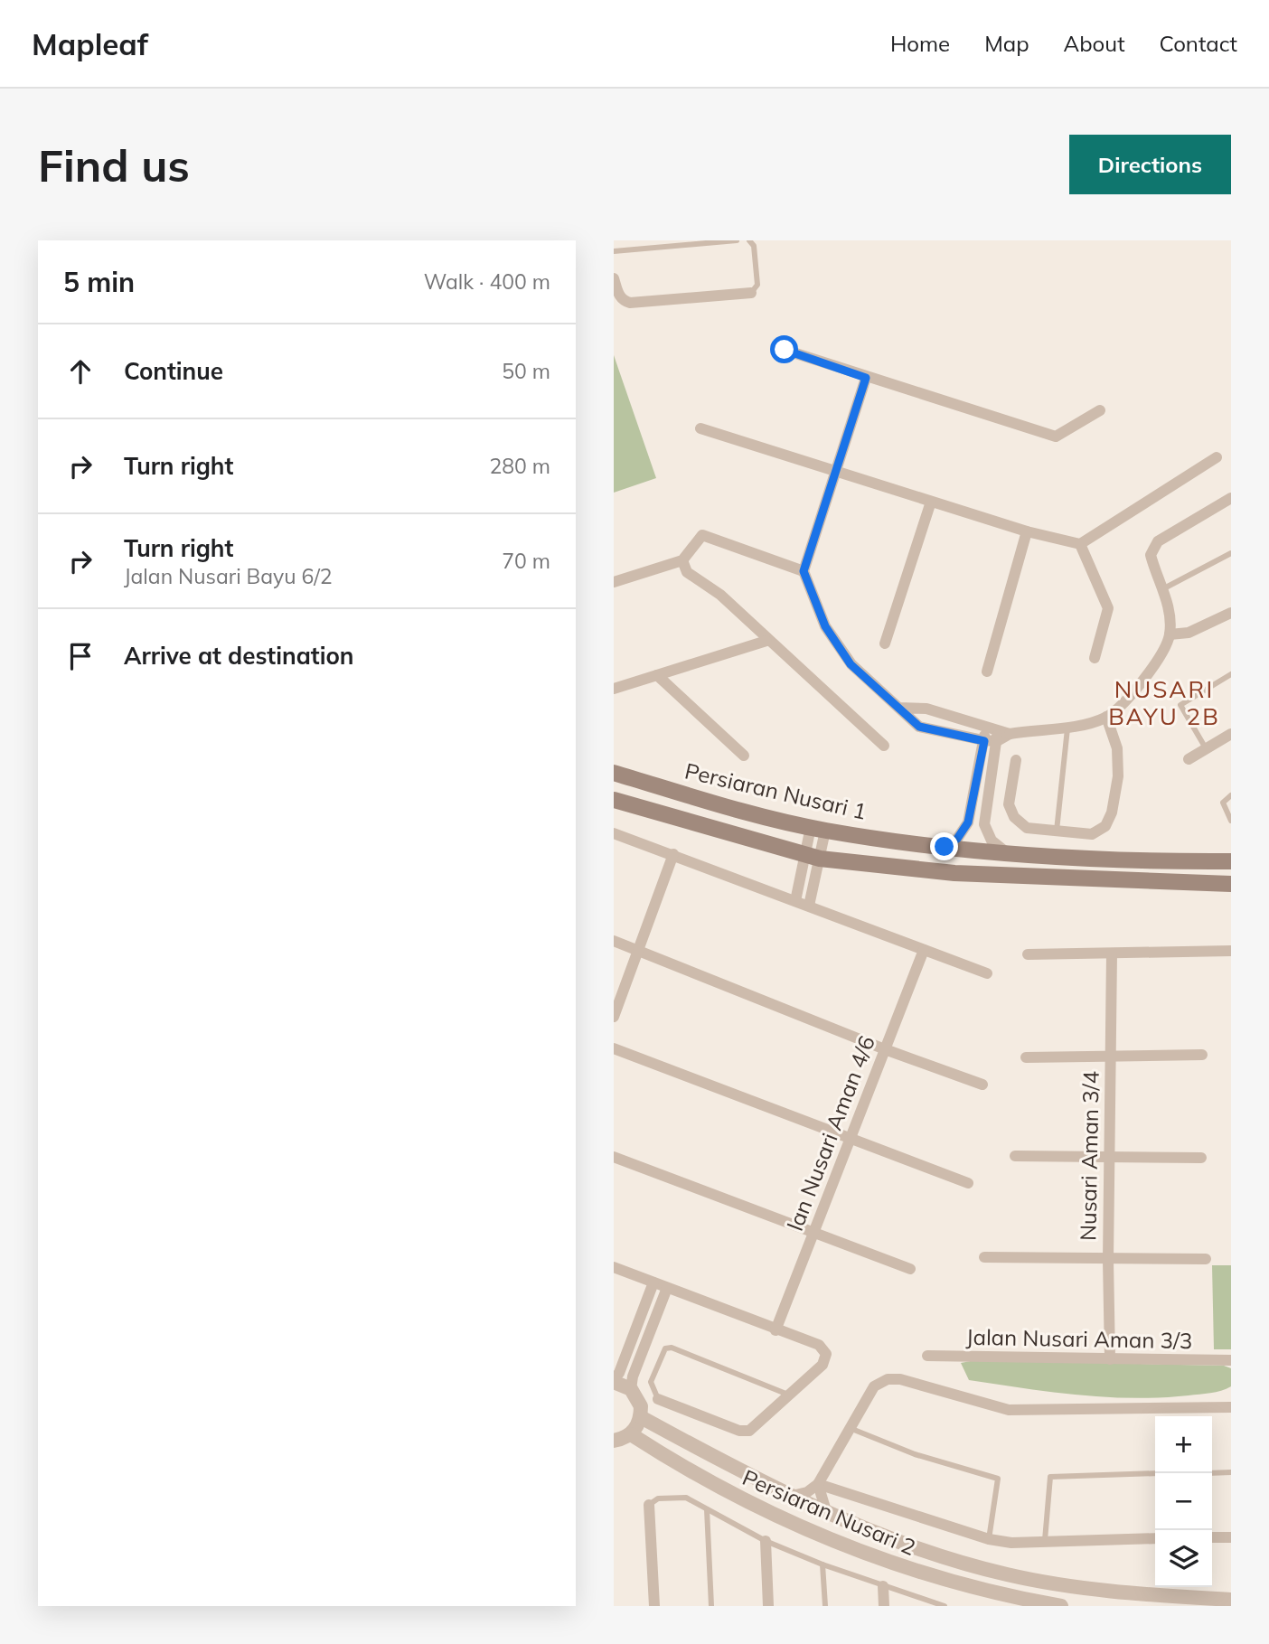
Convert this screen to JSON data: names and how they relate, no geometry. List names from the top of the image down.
{
  "streets": {
    "main road": ["Persiaran Nusari 1"],
    "street": [
      "lan Nusari Aman 4/6",
      "Nusari Aman 3/4",
      "Jalan Nusari Aman 3/3",
      "Persiaran Nusari 2"
    ]
  },
  "crossings": [
    ["Nusari Aman 3/4", "Jalan Nusari Aman 3/3"]
  ],
  "districts": ["NUSARI BAYU 2B"],
  "page": {
    "header": "Mapleaf",
    "nav": [
      "Home",
      "Map",
      "About",
      "Contact"
    ],
    "buttons": "Directions",
    "title": "Find us",
    "heading": ["5 min", "Walk · 400 m"],
    "list": [
      ["Continue", "50 m"],
      ["Turn right", "280 m"],
      ["Turn right", "Jalan Nusari Bayu 6/2", "70 m"],
      "Arrive at destination"
    ],
    "map_buttons": ["+", "−"]
  }
}
